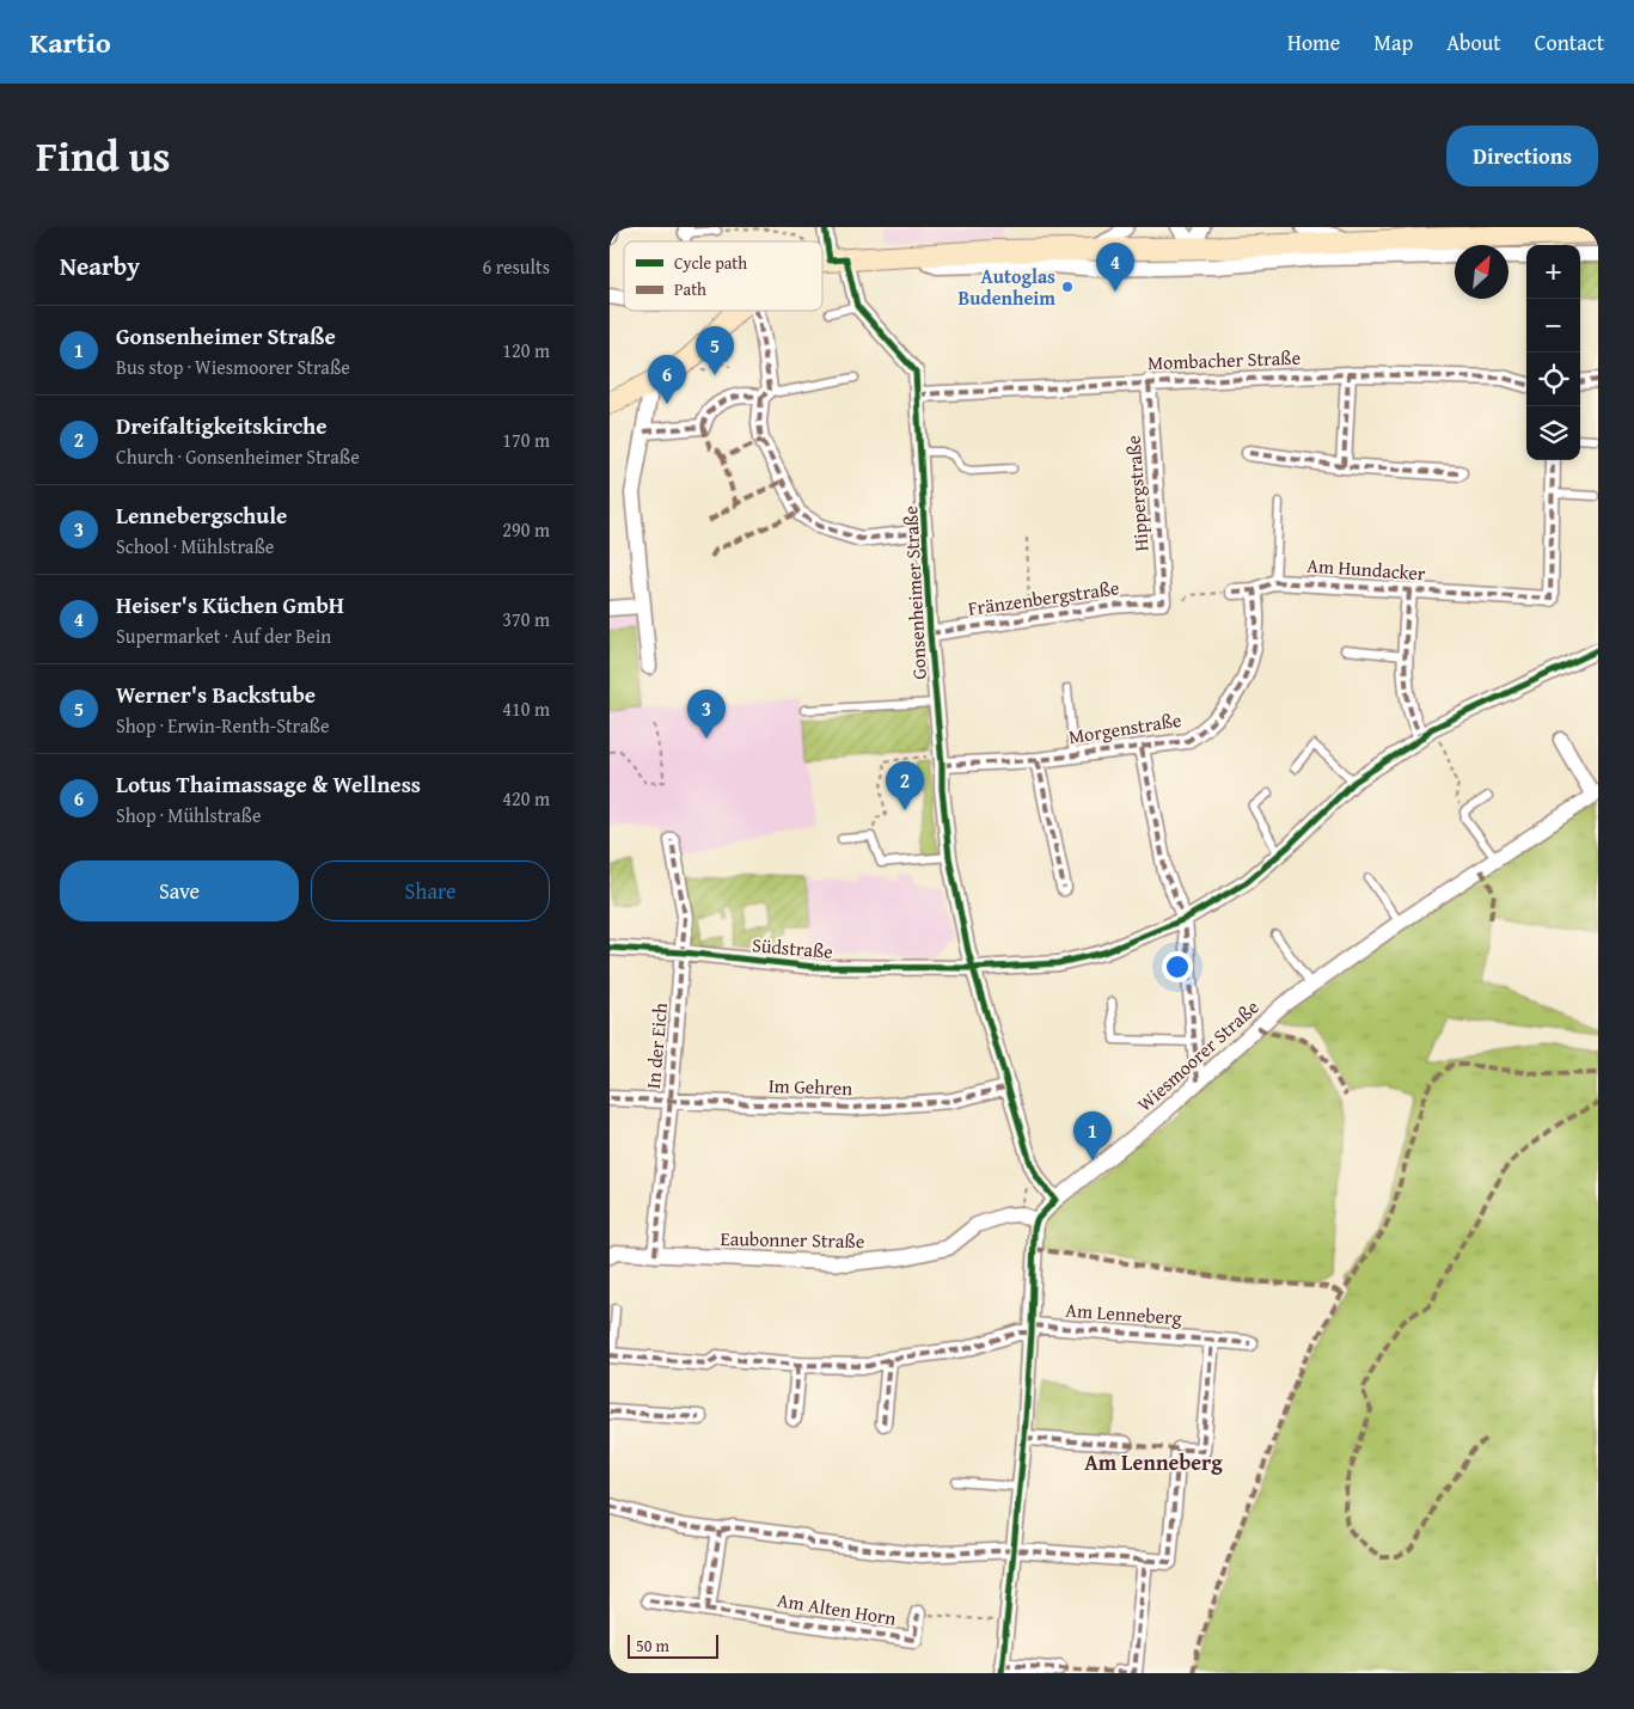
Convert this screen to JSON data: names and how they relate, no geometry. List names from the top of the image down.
{
  "streets": {
    "street": [
      "Mombacher Straße",
      "Hippergstraße",
      "Am Hundacker",
      "Gonsenheimer Straße",
      "Fränzenbergstraße",
      "Morgenstraße",
      "Südstraße",
      "In der Eich",
      "Wiesmoorer Straße",
      "Im Gehren",
      "Eaubonner Straße",
      "Am Lenneberg",
      "Am Alten Horn"
    ]
  },
  "crossings": [
    ["Mombacher Straße", "Hippergstraße"],
    ["Mombacher Straße", "Gonsenheimer Straße"],
    ["Hippergstraße", "Fränzenbergstraße"],
    ["Am Hundacker", "Morgenstraße"],
    ["Gonsenheimer Straße", "Fränzenbergstraße"],
    ["Gonsenheimer Straße", "Morgenstraße"],
    ["Gonsenheimer Straße", "Südstraße"],
    ["Gonsenheimer Straße", "Wiesmoorer Straße"],
    ["Gonsenheimer Straße", "Im Gehren"],
    ["Südstraße", "In der Eich"],
    ["In der Eich", "Im Gehren"],
    ["In der Eich", "Eaubonner Straße"]
  ],
  "districts": ["Am Lenneberg"],
  "places": ["Autoglas Budenheim"],
  "legend": ["Cycle path", "Path"],
  "scale_bar": "50 m",
  "north": "top right",
  "page": {
    "header": "Kartio",
    "nav": [
      "Home",
      "Map",
      "About",
      "Contact"
    ],
    "title": "Find us",
    "buttons": [
      "Directions",
      ["Save", "Share"]
    ],
    "heading": ["Nearby", "6 results"],
    "pins": [
      "4",
      "5",
      "6",
      "3",
      "2",
      "1"
    ],
    "map_buttons": ["+", "−"],
    "list": [
      {
        "mark": "1",
        "name": "Gonsenheimer Straße",
        "note": "Bus stop · Wiesmoorer Straße",
        "value": "120 m"
      },
      {
        "mark": "2",
        "name": "Dreifaltigkeitskirche",
        "note": "Church · Gonsenheimer Straße",
        "value": "170 m"
      },
      {
        "mark": "3",
        "name": "Lennebergschule",
        "note": "School · Mühlstraße",
        "value": "290 m"
      },
      {
        "mark": "4",
        "name": "Heiser's Küchen GmbH",
        "note": "Supermarket · Auf der Bein",
        "value": "370 m"
      },
      {
        "mark": "5",
        "name": "Werner's Backstube",
        "note": "Shop · Erwin-Renth-Straße",
        "value": "410 m"
      },
      {
        "mark": "6",
        "name": "Lotus Thaimassage & Wellness",
        "note": "Shop · Mühlstraße",
        "value": "420 m"
      }
    ],
    "scale": "50 m"
  }
}
